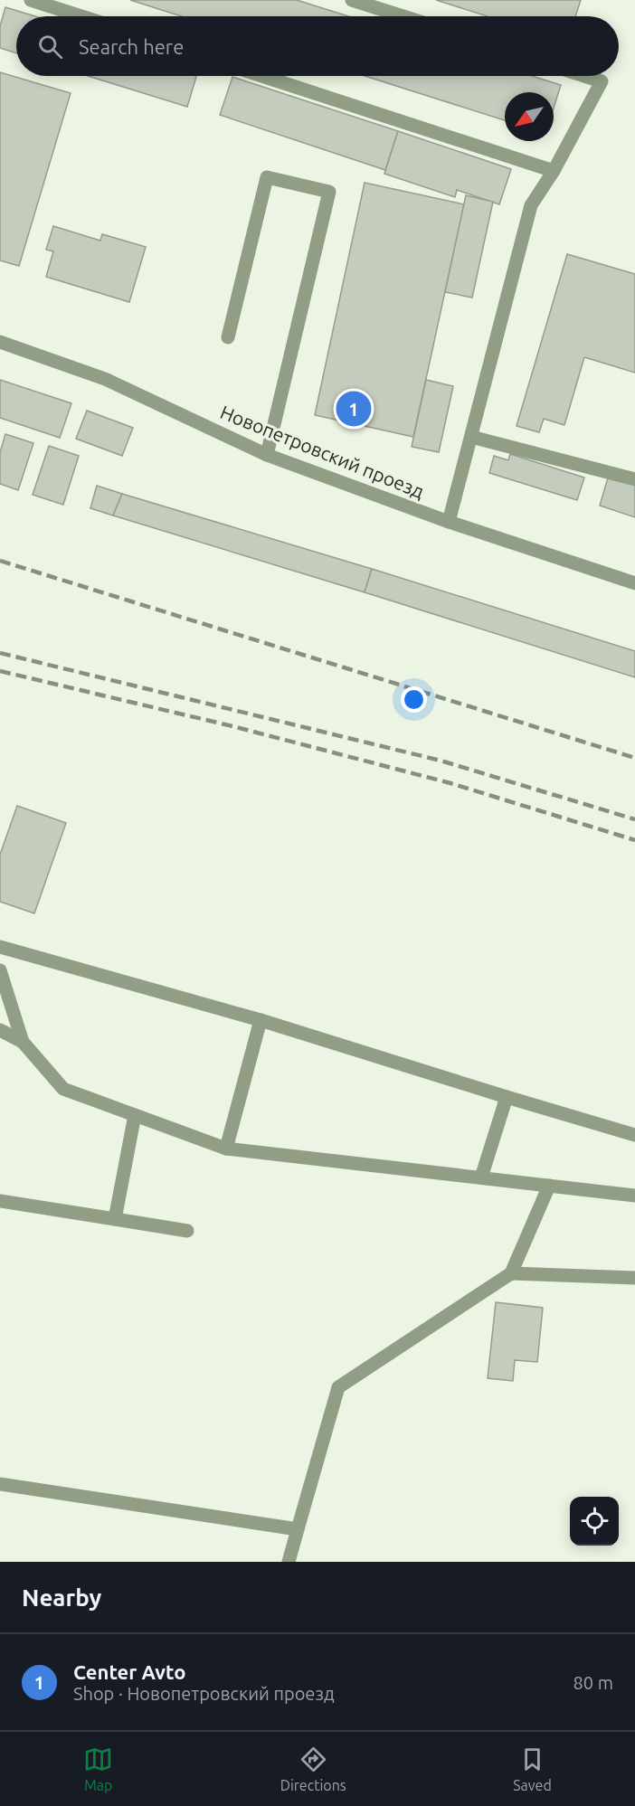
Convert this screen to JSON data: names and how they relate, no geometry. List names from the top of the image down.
{
  "streets": {
    "street": ["Новопетровский проезд"]
  },
  "north": "bottom left",
  "page": {
    "search": "Search here",
    "pins": "1",
    "heading": "Nearby",
    "list": [
      {
        "mark": "1",
        "name": "Center Avto",
        "note": "Shop · Новопетровский проезд",
        "value": "80 m"
      }
    ],
    "nav": ["Map", "Directions", "Saved"]
  }
}
